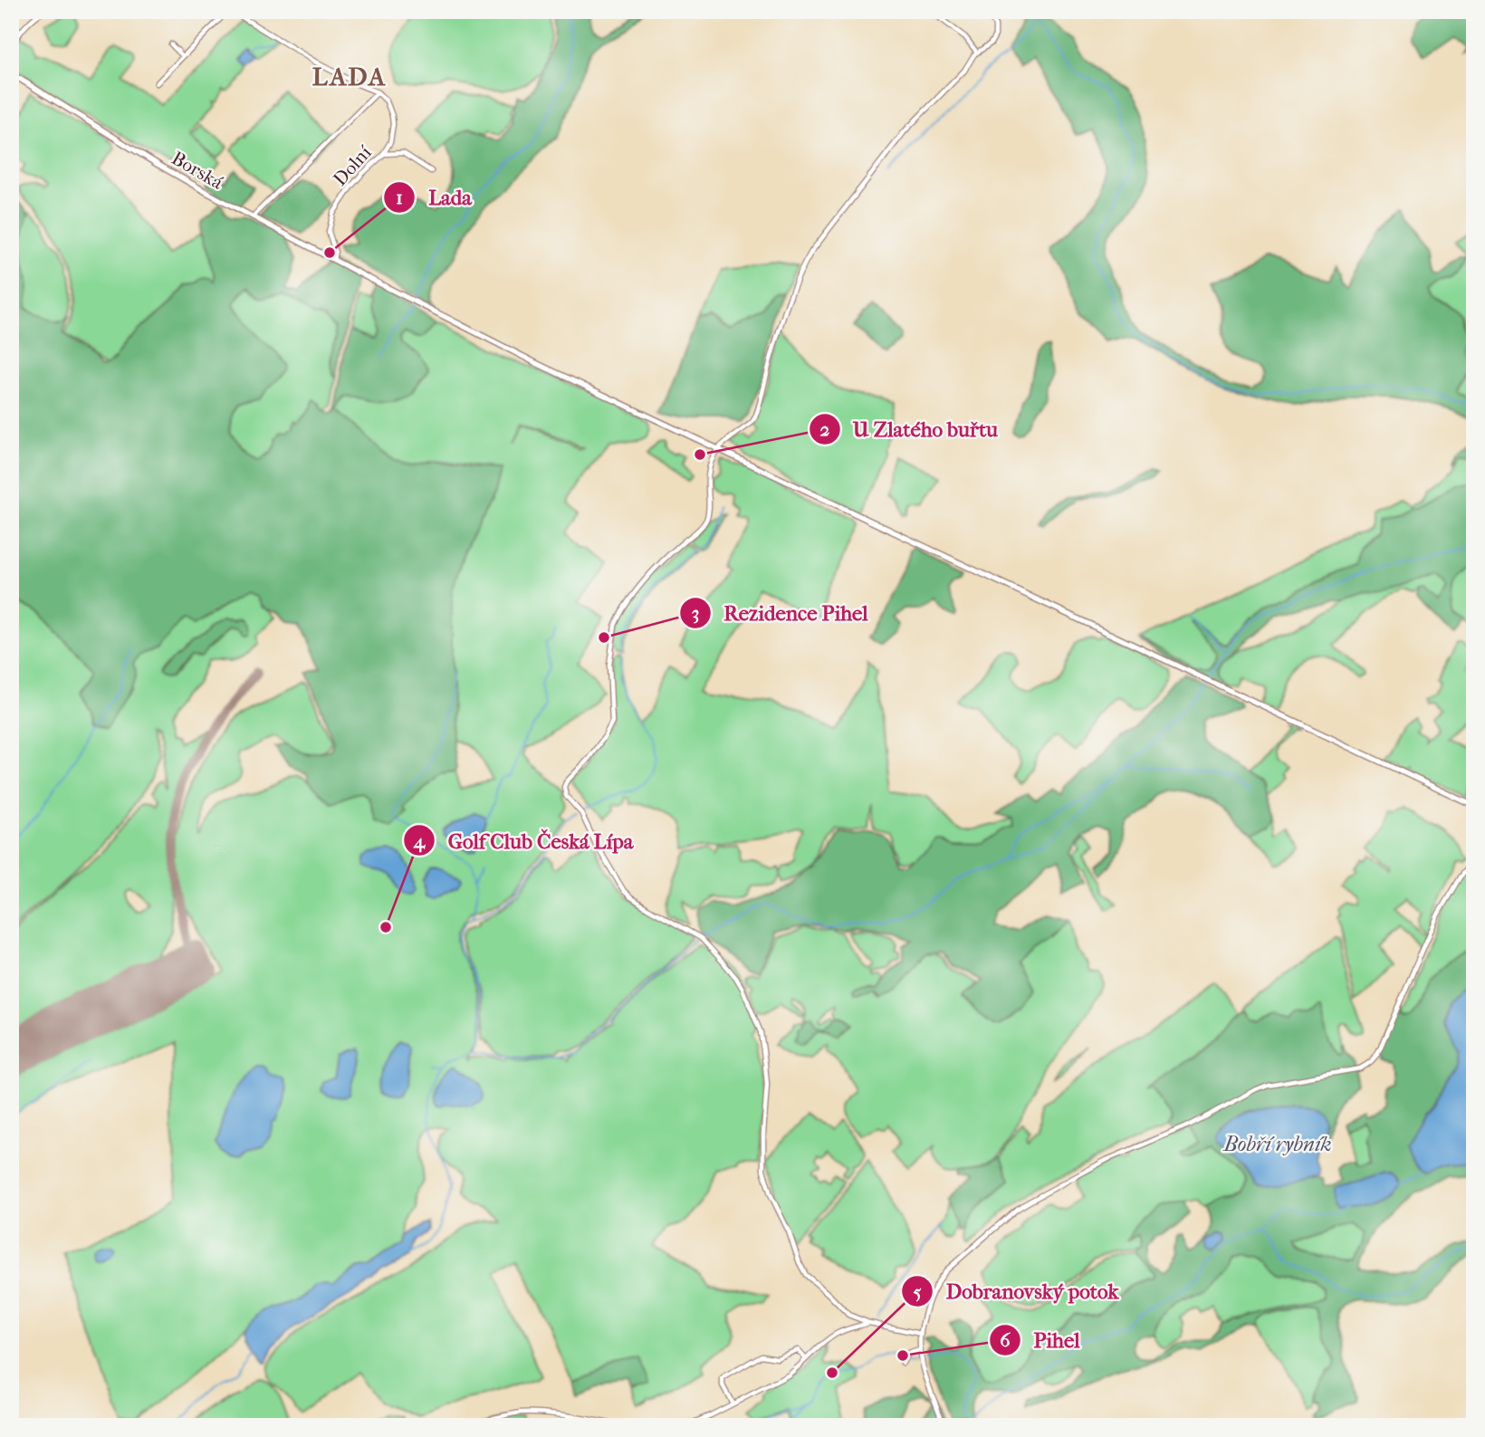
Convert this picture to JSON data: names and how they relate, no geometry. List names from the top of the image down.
{
  "streets": {
    "main road": ["Borská"],
    "street": ["Dolní"]
  },
  "crossings": [
    ["Dolní", "Borská"]
  ],
  "districts": ["LADA"],
  "water": ["Bobří rybník"],
  "places": [
    "Lada",
    "U Zlatého buřtu",
    "Rezidence Pihel",
    "Golf Club Česká Lípa",
    "Pihel",
    "Dobranovský potok"
  ]
}
